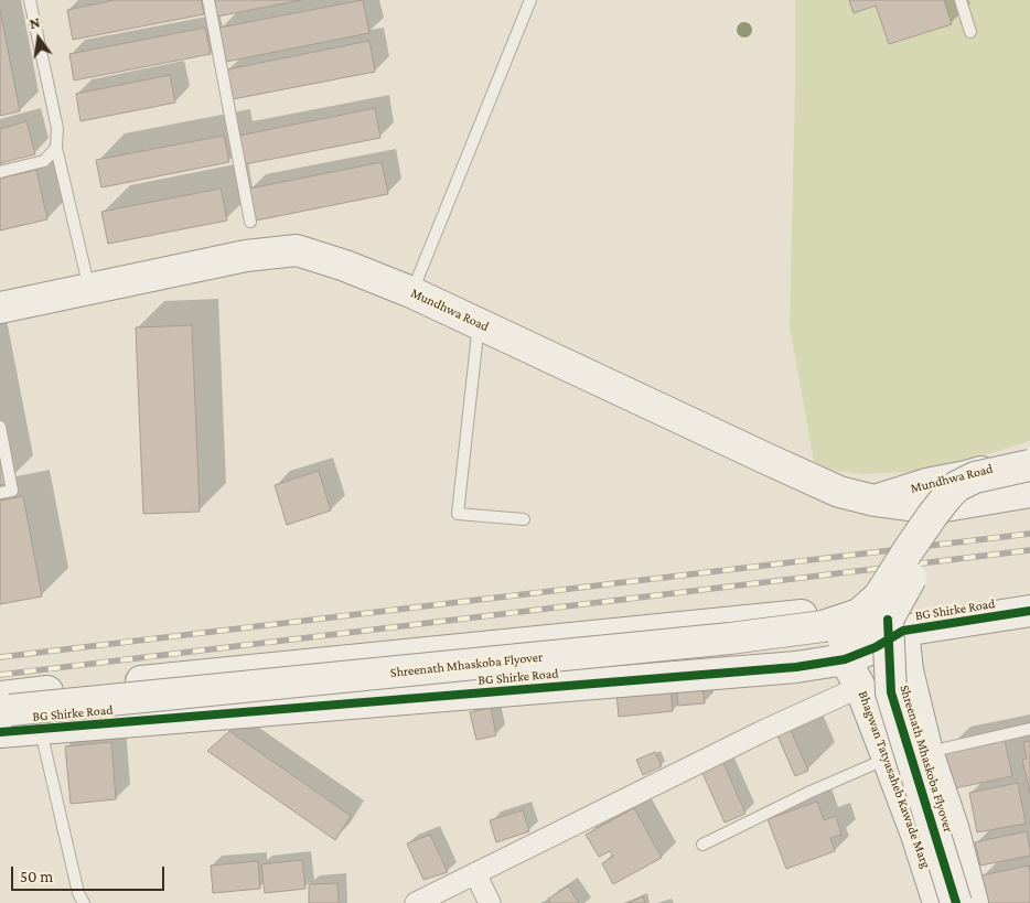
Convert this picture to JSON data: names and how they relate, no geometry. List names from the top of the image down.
{
  "streets": {
    "main road": [
      "Mundhwa Road",
      "BG Shirke Road",
      "Shreenath Mhaskoba Flyover",
      "Bhagwan Tatyasaheb Kawade Marg"
    ]
  },
  "crossings": [
    ["BG Shirke Road", "Shreenath Mhaskoba Flyover"],
    ["BG Shirke Road", "Bhagwan Tatyasaheb Kawade Marg"]
  ],
  "scale_bar": "50 m",
  "north": "top"
}
